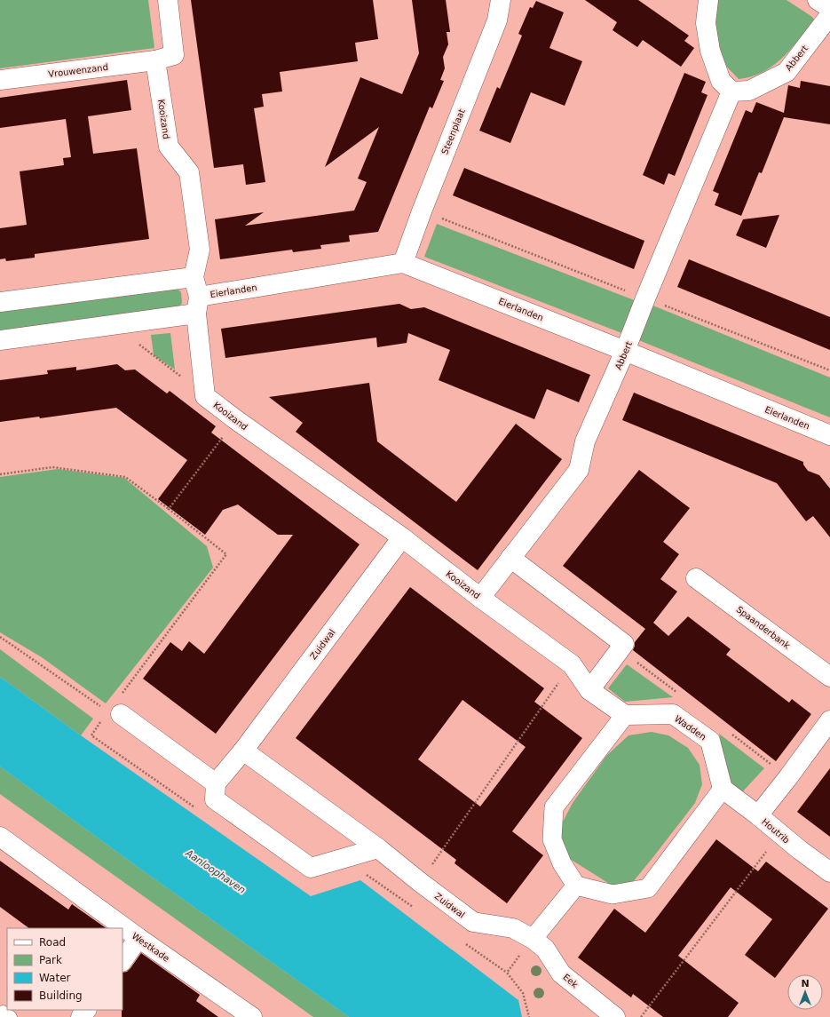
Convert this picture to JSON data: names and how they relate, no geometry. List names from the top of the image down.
{
  "streets": {
    "street": [
      "Abbert",
      "Vrouwenzand",
      "Kooizand",
      "Steenplaat",
      "Eierlanden",
      "Spaanderbank",
      "Zuidwal",
      "Wadden",
      "Houtrib",
      "Westkade",
      "Eek"
    ]
  },
  "crossings": [
    ["Abbert", "Kooizand"],
    ["Abbert", "Eierlanden"],
    ["Vrouwenzand", "Kooizand"],
    ["Kooizand", "Eierlanden"],
    ["Kooizand", "Zuidwal"],
    ["Kooizand", "Wadden"],
    ["Steenplaat", "Eierlanden"],
    ["Zuidwal", "Eek"],
    ["Wadden", "Houtrib"]
  ],
  "water": ["Aanloophaven"],
  "legend": [
    "Road",
    "Park",
    "Water",
    "Building"
  ],
  "north": "top"
}
